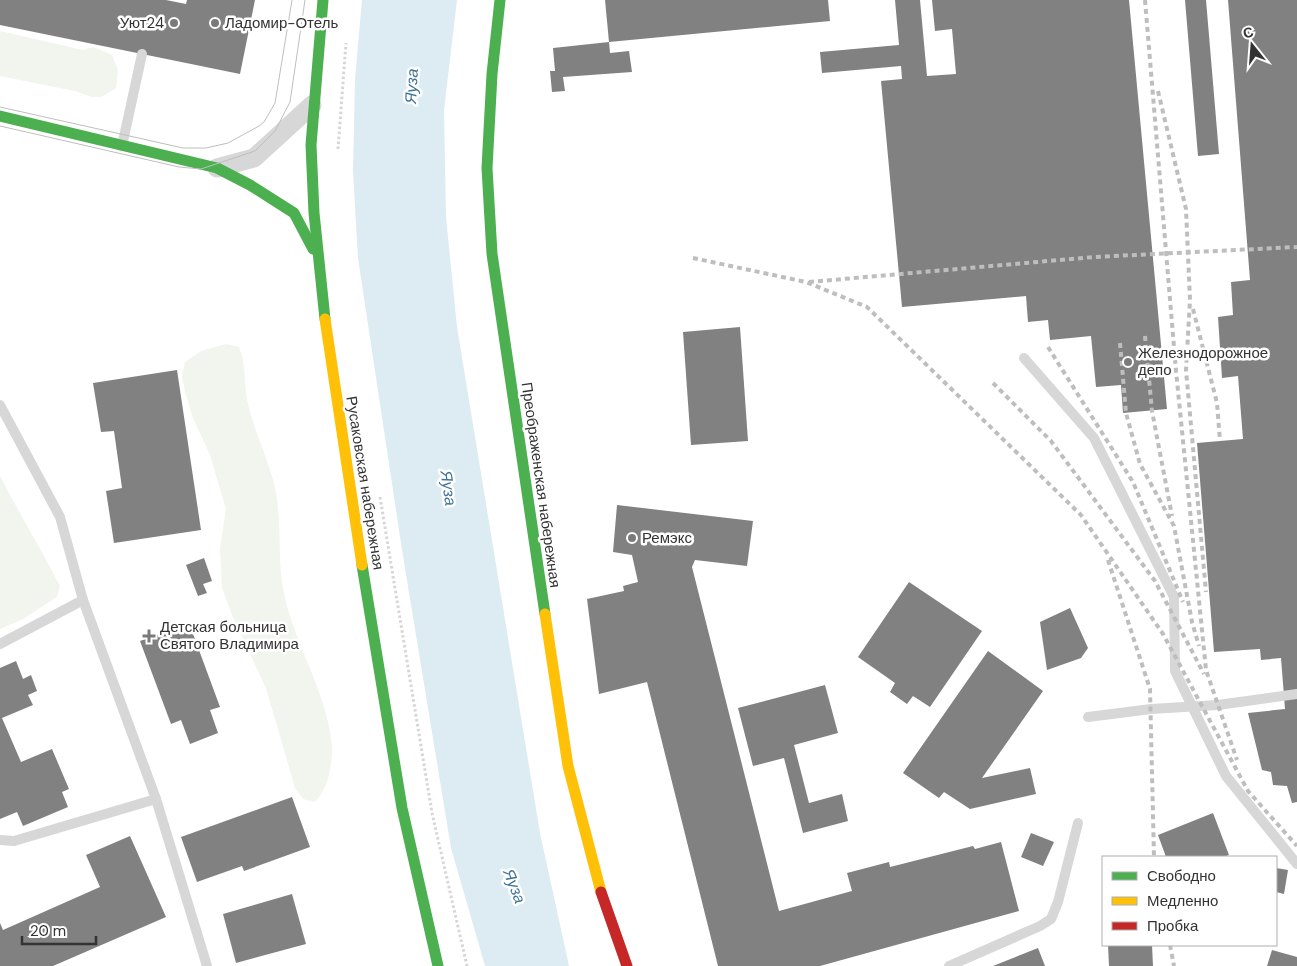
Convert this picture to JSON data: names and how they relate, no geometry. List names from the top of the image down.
{
  "streets": {
    "main road": ["Русаковская набережная", "Преображенская набережная"]
  },
  "water": ["Яуза"],
  "places": {
    "other": [
      "Уют24",
      "Ладомир-Отель",
      "Железнодорожное депо",
      "Ремэкс"
    ],
    "health": ["Детская больница Святого Владимира"]
  },
  "legend": ["Свободно", "Медленно", "Пробка"],
  "scale_bar": "20 m",
  "north": "top"
}
